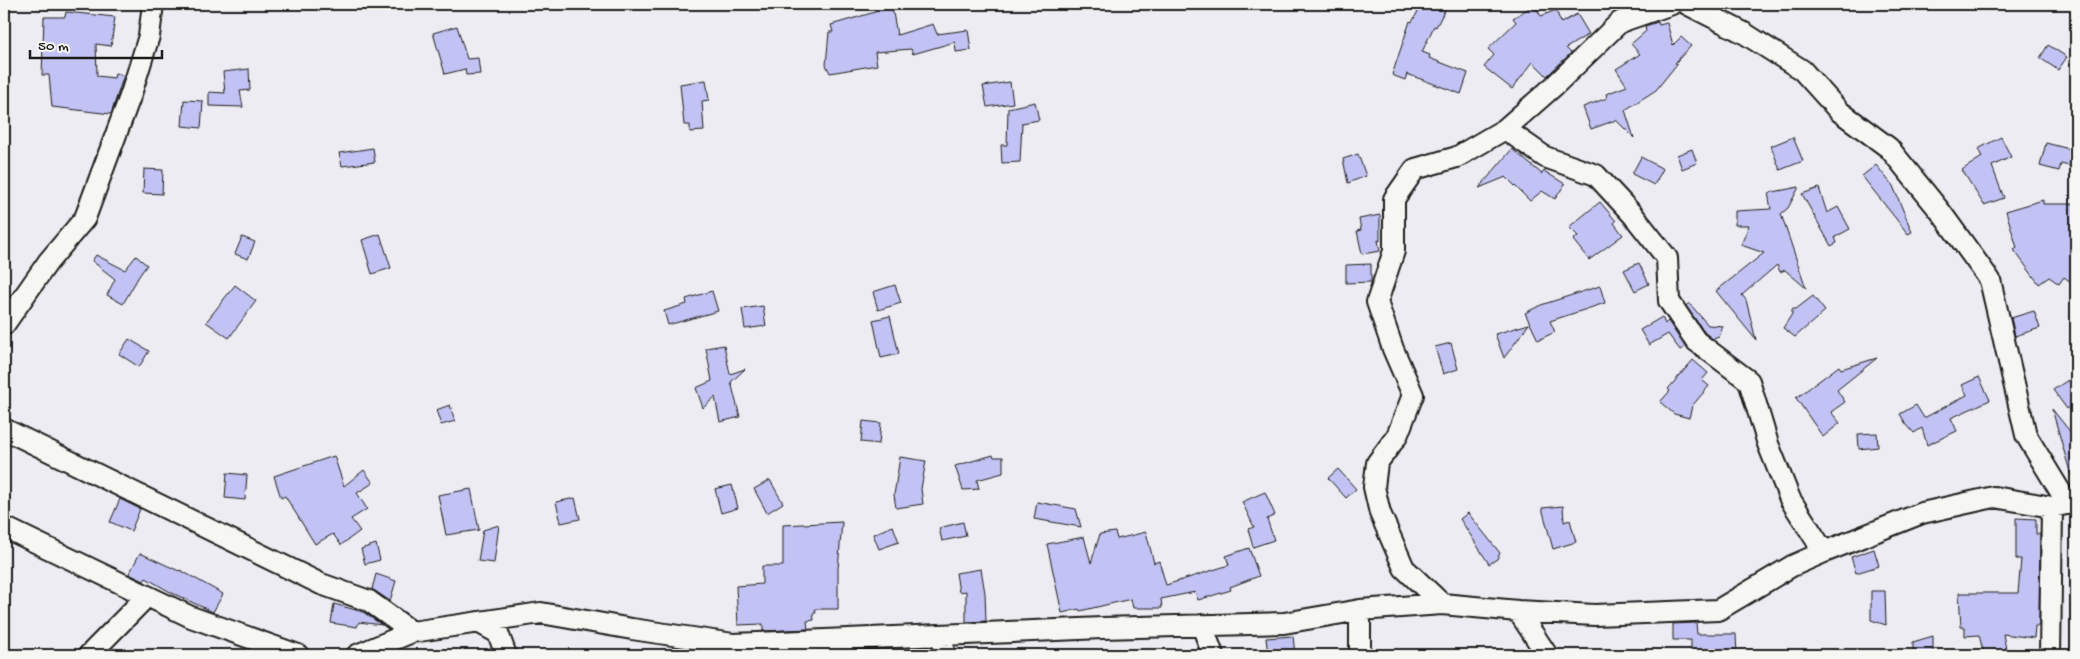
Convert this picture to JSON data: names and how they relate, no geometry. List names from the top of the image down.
{
  "scale_bar": "50 m"
}
